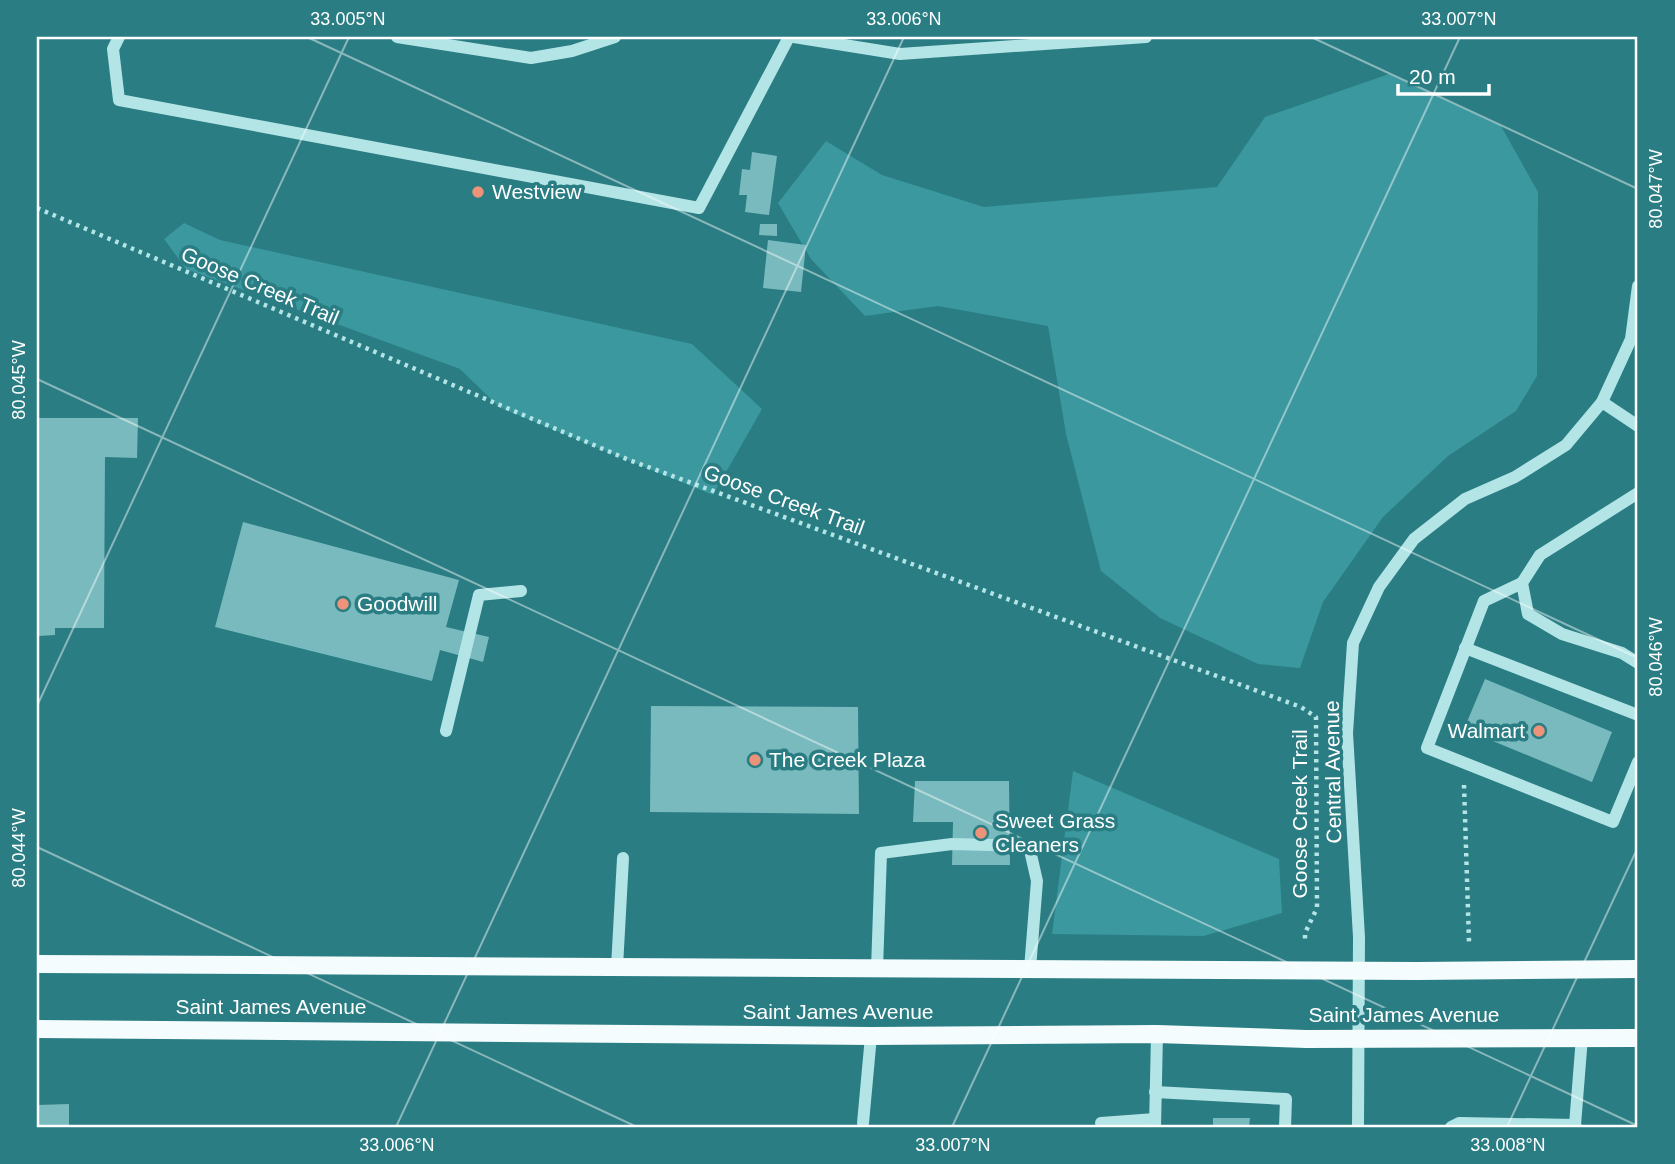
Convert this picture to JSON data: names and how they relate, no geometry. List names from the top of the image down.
{
  "streets": {
    "main road": ["Saint James Avenue"],
    "street": ["Central Avenue"],
    "path": ["Goose Creek Trail"]
  },
  "crossings": [
    ["Central Avenue", "Saint James Avenue"]
  ],
  "places": [
    "Westview",
    "Goodwill",
    "Walmart",
    "The Creek Plaza",
    "Sweet Grass Cleaners"
  ],
  "scale_bar": "20 m",
  "coordinates": [
    "33.005°N",
    "33.006°N",
    "33.007°N",
    "80.047°W",
    "80.045°W",
    "80.046°W",
    "80.044°W",
    "33.008°N"
  ]
}
